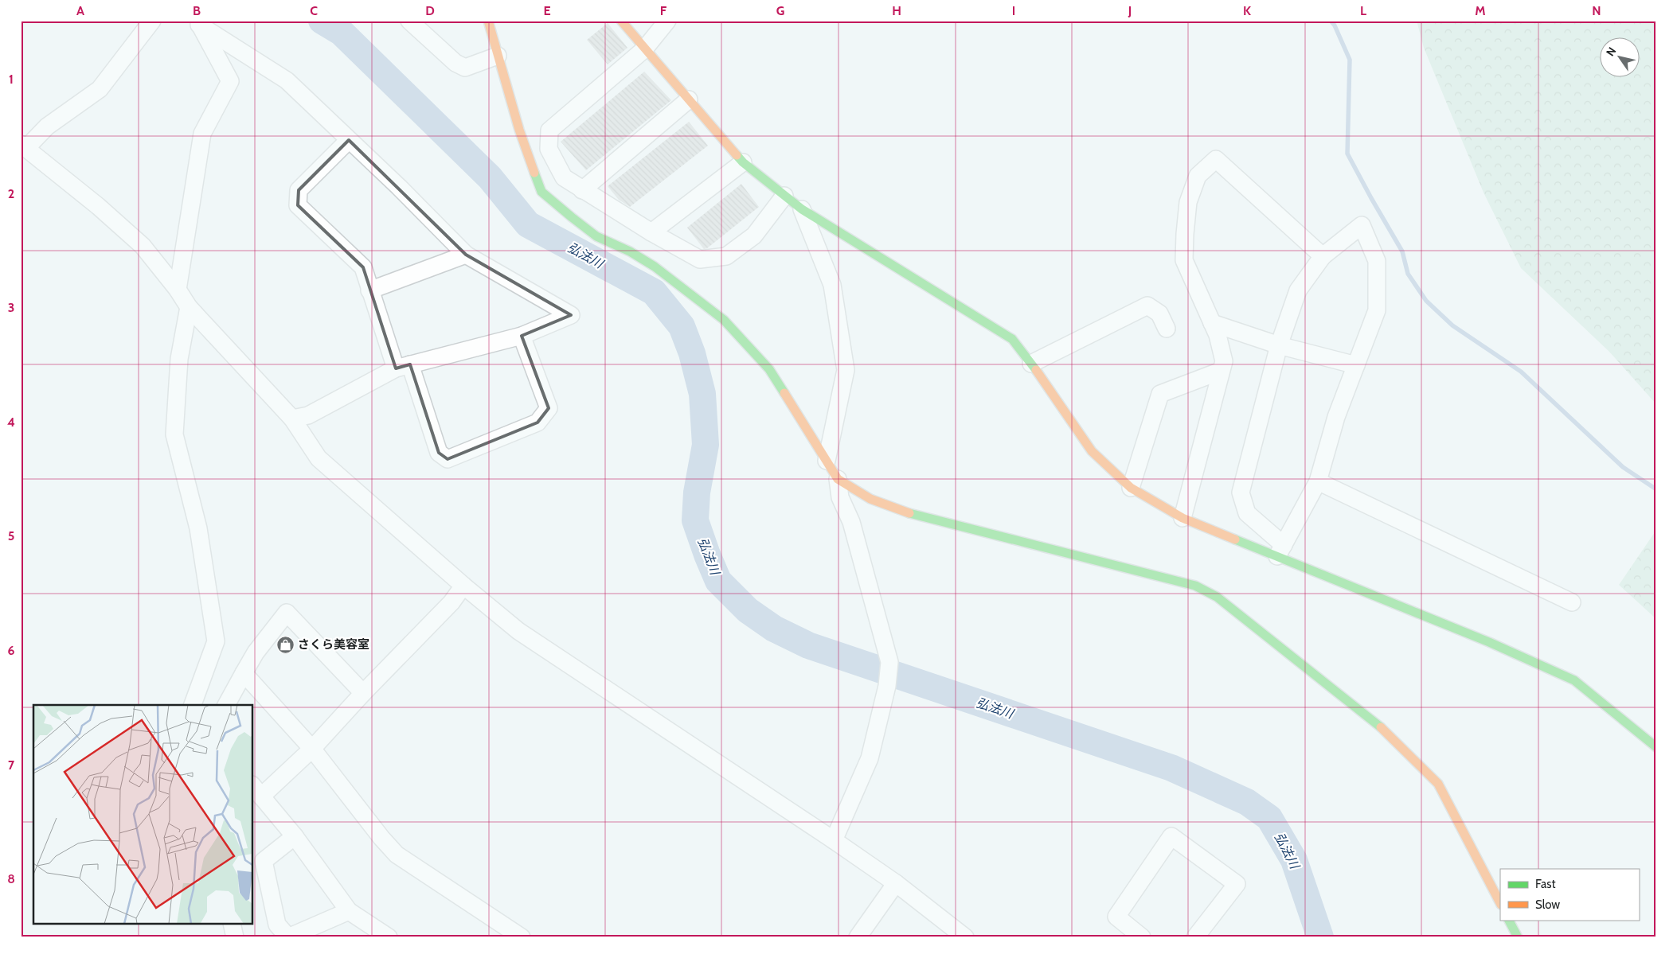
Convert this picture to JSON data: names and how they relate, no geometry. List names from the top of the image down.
{
  "water": ["弘法川"],
  "places": {
    "shop": ["さくら美容室"]
  },
  "legend": ["Fast", "Slow"],
  "north": "top left",
  "grid": {
    "columns": [
      "A",
      "B",
      "C",
      "D",
      "E",
      "F",
      "G",
      "H",
      "I",
      "J",
      "K",
      "L",
      "M",
      "N"
    ],
    "rows": [
      "1",
      "2",
      "3",
      "4",
      "5",
      "6",
      "7",
      "8"
    ]
  }
}
